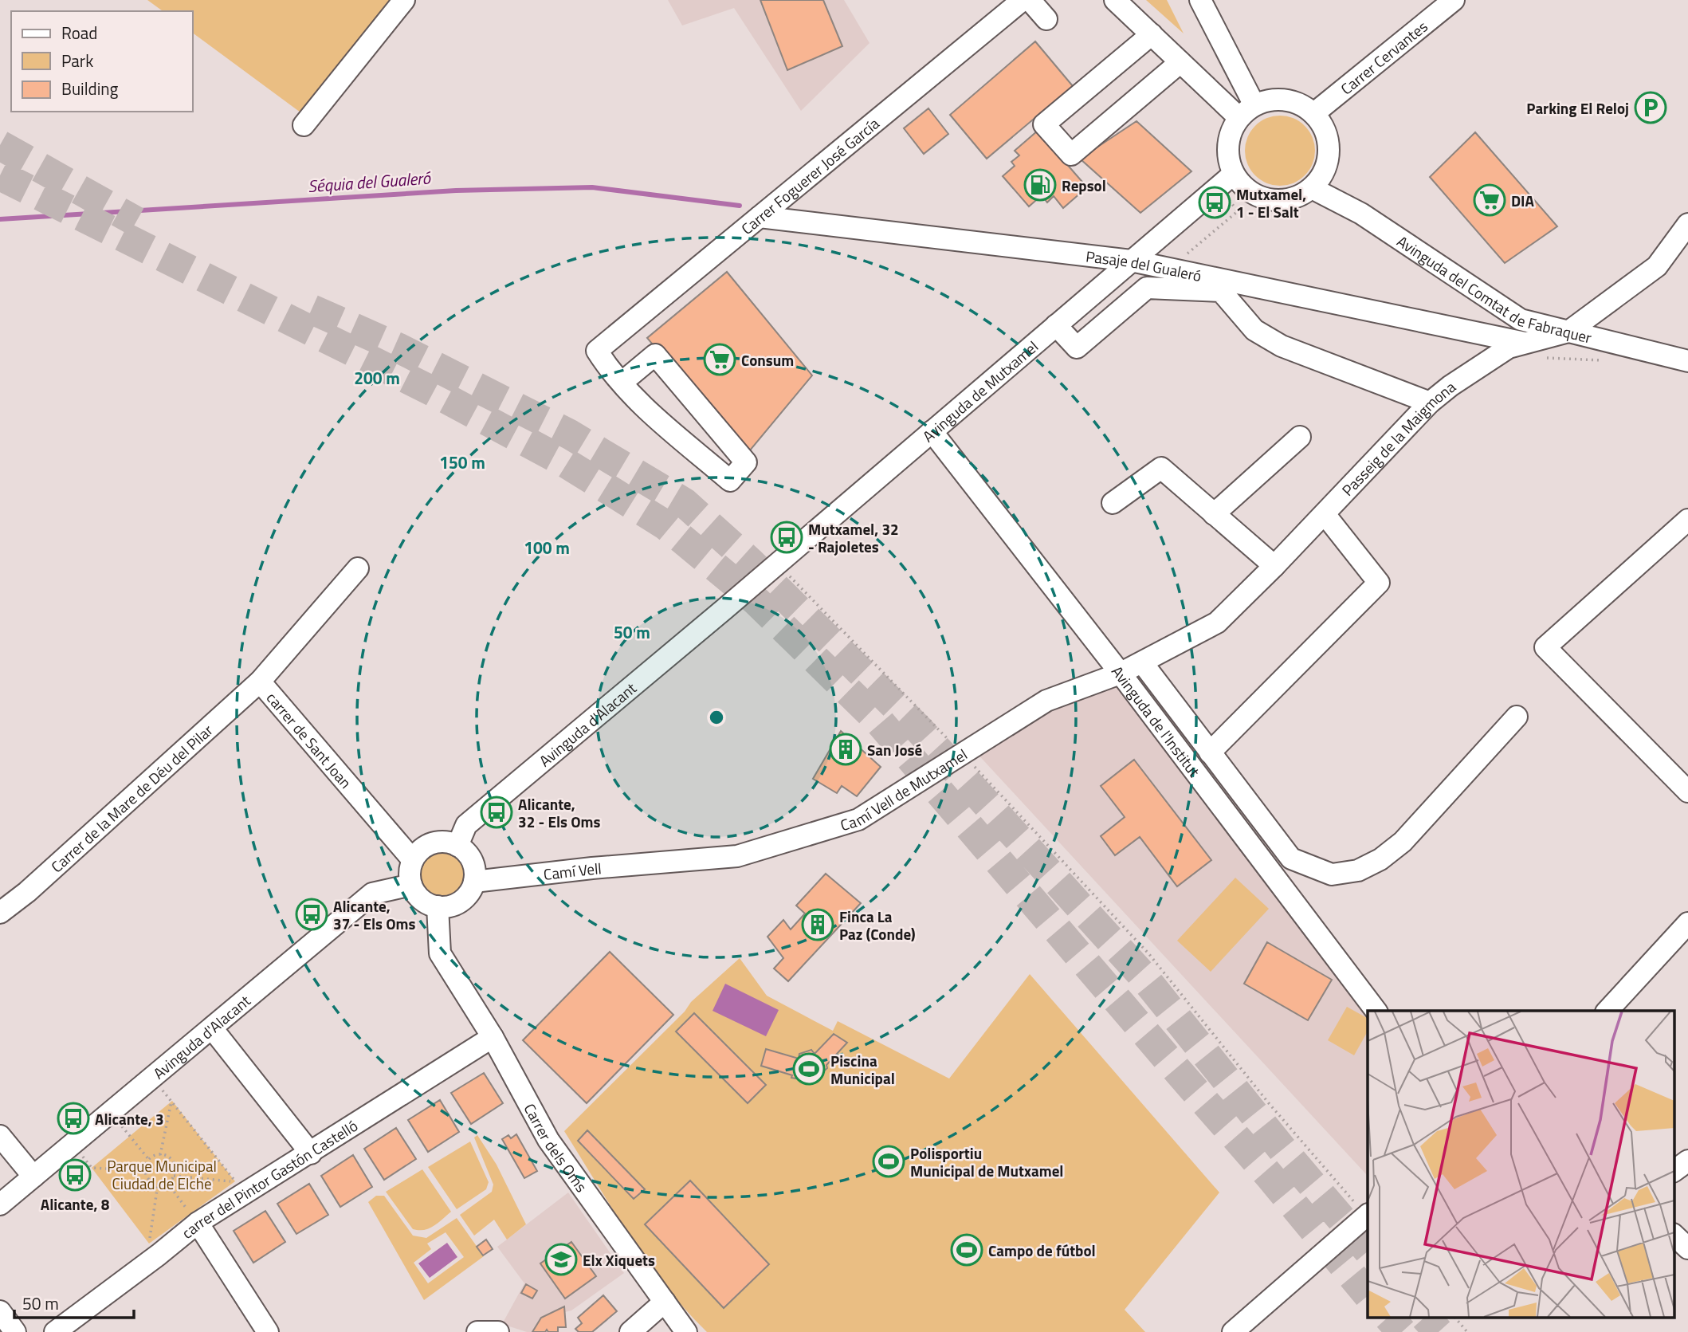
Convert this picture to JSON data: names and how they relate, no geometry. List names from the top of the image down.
{
  "streets": {
    "street": [
      "Carrer Cervantes",
      "Carrer Foguerer José García",
      "Pasaje del Gualeró",
      "Avinguda del Comtat de Fabraquer",
      "Avinguda de Mutxamel",
      "Passeig de la Maigmona",
      "Avinguda de l'Institut",
      "Avinguda d'Alacant",
      "carrer de Sant Joan",
      "Camí Vell de Mutxamel",
      "Carrer de la Mare de Déu del Pilar",
      "Camí Vell",
      "Carrer dels Oms",
      "carrer del Pintor Gastón Castelló"
    ]
  },
  "crossings": [
    ["Carrer Cervantes", "Avinguda del Comtat de Fabraquer"],
    ["Carrer Cervantes", "Avinguda de Mutxamel"],
    ["Carrer Foguerer José García", "Pasaje del Gualeró"],
    ["Pasaje del Gualeró", "Avinguda de Mutxamel"],
    ["Pasaje del Gualeró", "Passeig de la Maigmona"],
    ["Avinguda del Comtat de Fabraquer", "Avinguda de Mutxamel"],
    ["Avinguda del Comtat de Fabraquer", "Passeig de la Maigmona"],
    ["Avinguda de Mutxamel", "Avinguda de l'Institut"],
    ["Avinguda de Mutxamel", "Avinguda d'Alacant"],
    ["Passeig de la Maigmona", "Avinguda de l'Institut"],
    ["Passeig de la Maigmona", "Camí Vell de Mutxamel"],
    ["Avinguda de l'Institut", "Camí Vell de Mutxamel"],
    ["Avinguda d'Alacant", "carrer de Sant Joan"],
    ["Avinguda d'Alacant", "Camí Vell"],
    ["Avinguda d'Alacant", "Carrer dels Oms"],
    ["carrer de Sant Joan", "Carrer de la Mare de Déu del Pilar"],
    ["carrer de Sant Joan", "Camí Vell"],
    ["carrer de Sant Joan", "Carrer dels Oms"],
    ["Camí Vell de Mutxamel", "Camí Vell"],
    ["Camí Vell", "Carrer dels Oms"],
    ["Carrer dels Oms", "carrer del Pintor Gastón Castelló"]
  ],
  "water": ["Séquia del Gualeró"],
  "parks": ["Parque Municipal Ciudad de Elche"],
  "places": {
    "parking": ["Parking El Reloj"],
    "fuel station": ["Repsol"],
    "supermarket": ["DIA", "Consum"],
    "bus stop": [
      "Mutxamel, 1 - El Salt",
      "Mutxamel, 32 - Rajoletes",
      "Alicante, 32 - Els Oms",
      "Alicante, 37 - Els Oms",
      "Alicante, 3",
      "Alicante, 8"
    ],
    "building": ["San José", "Finca La Paz (Conde)"],
    "sports": ["Piscina Municipal", "Polisportiu Municipal de Mutxamel", "Campo de fútbol"],
    "school or university": ["Elx Xiquets"]
  },
  "legend": ["Road", "Park", "Building"],
  "scale_bar": "50 m",
  "rings": [
    "200 m",
    "150 m",
    "100 m",
    "50 m"
  ]
}
